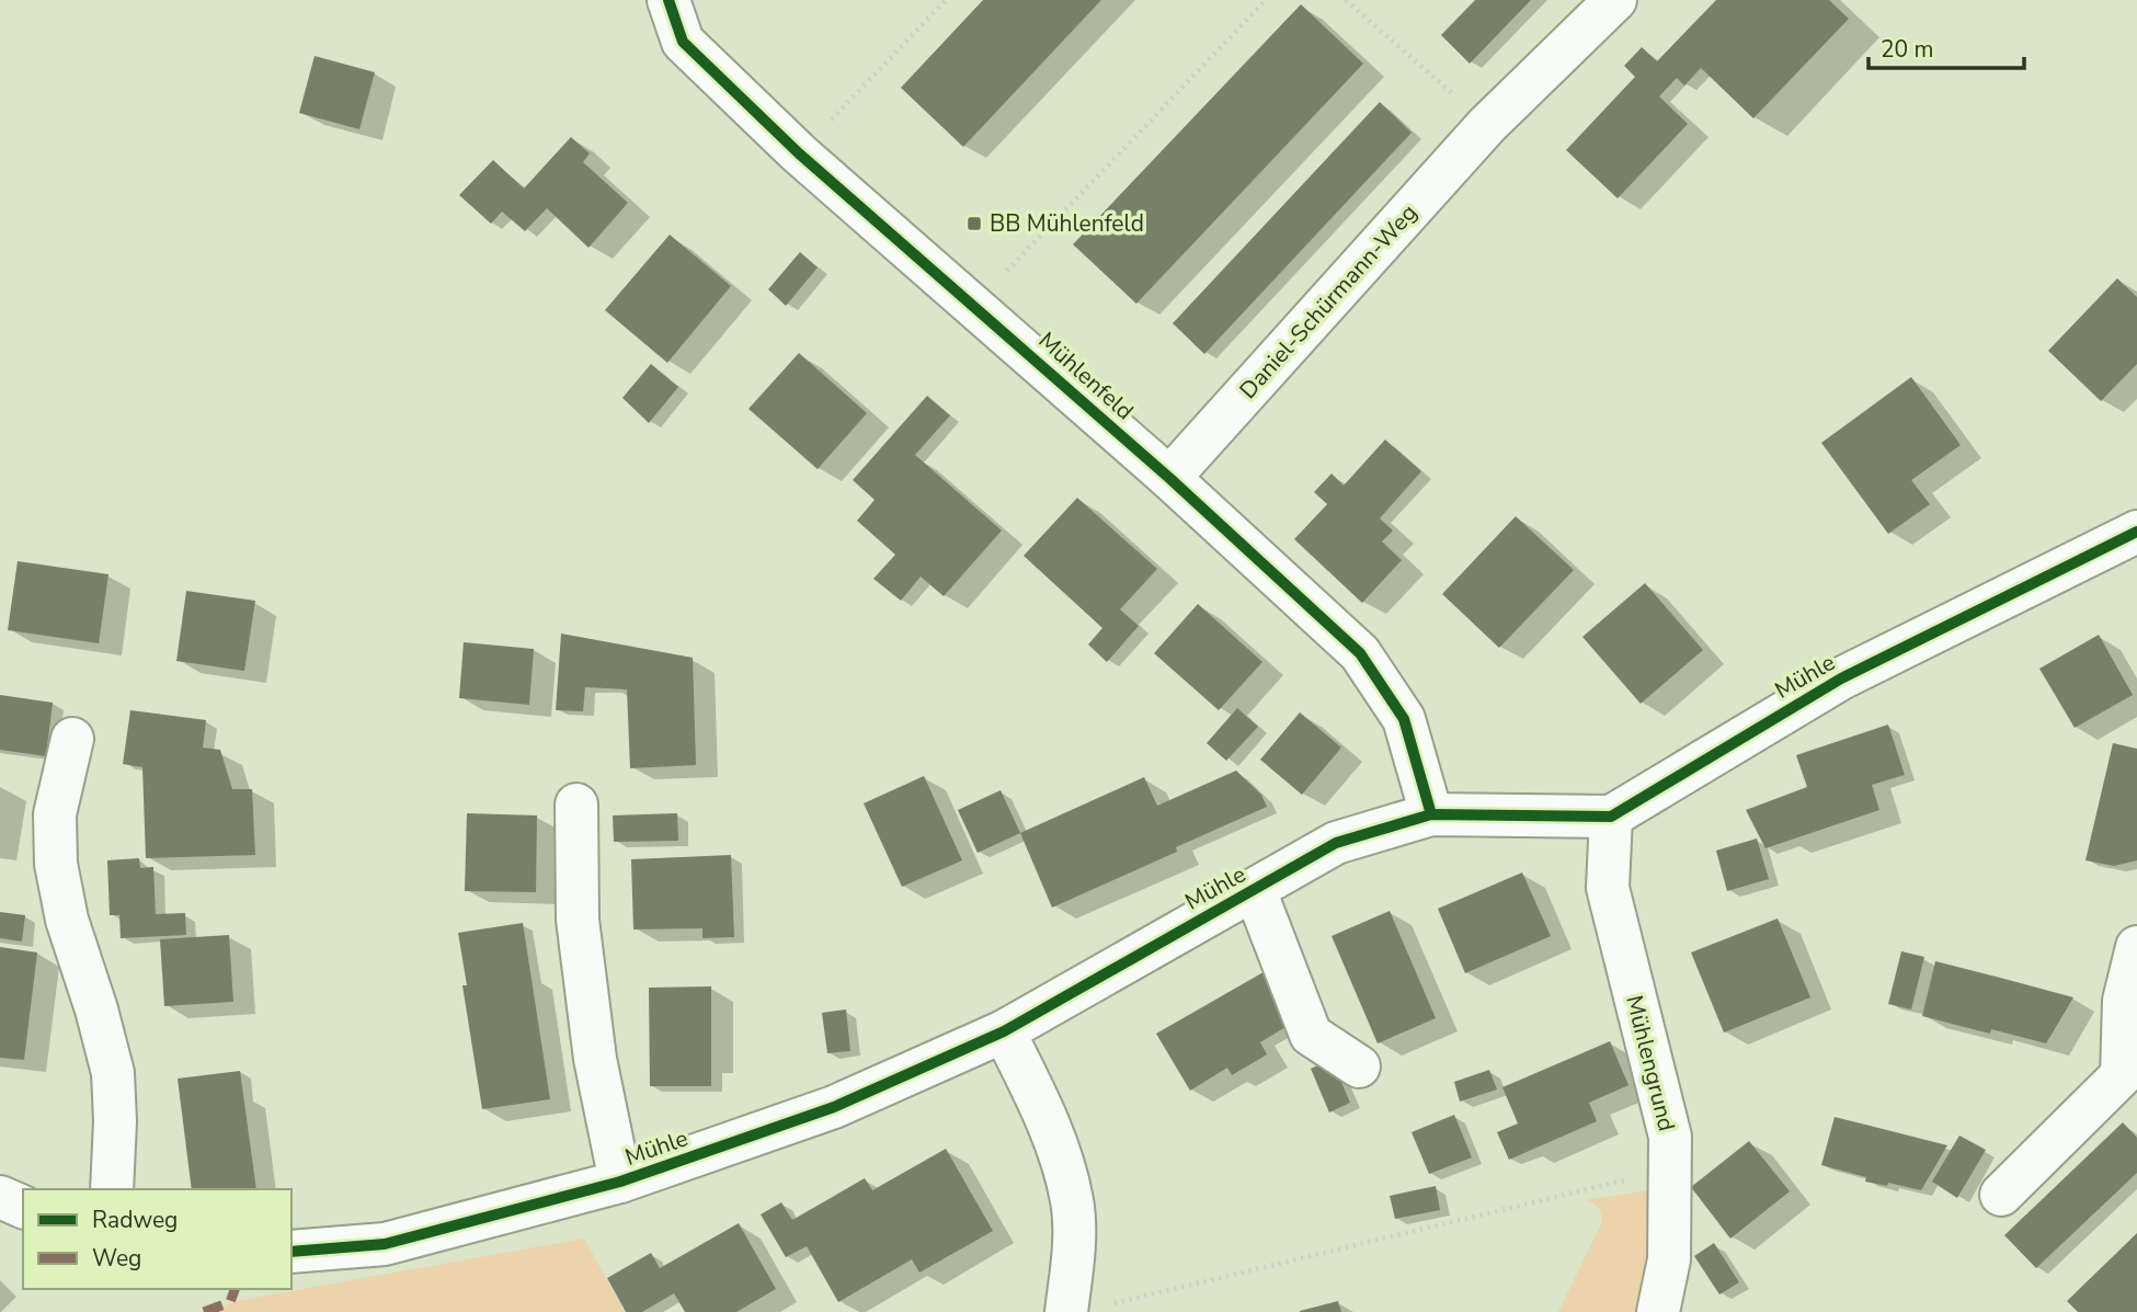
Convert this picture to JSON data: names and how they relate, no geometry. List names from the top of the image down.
{
  "streets": {
    "street": [
      "Daniel-Schürmann-Weg",
      "Mühlenfeld",
      "Mühle",
      "Mühlengrund"
    ]
  },
  "crossings": [
    ["Daniel-Schürmann-Weg", "Mühlenfeld"],
    ["Mühlenfeld", "Mühle"],
    ["Mühle", "Mühlengrund"]
  ],
  "places": {
    "transit": ["BB Mühlenfeld"]
  },
  "legend": ["Radweg", "Weg"],
  "scale_bar": "20 m"
}
